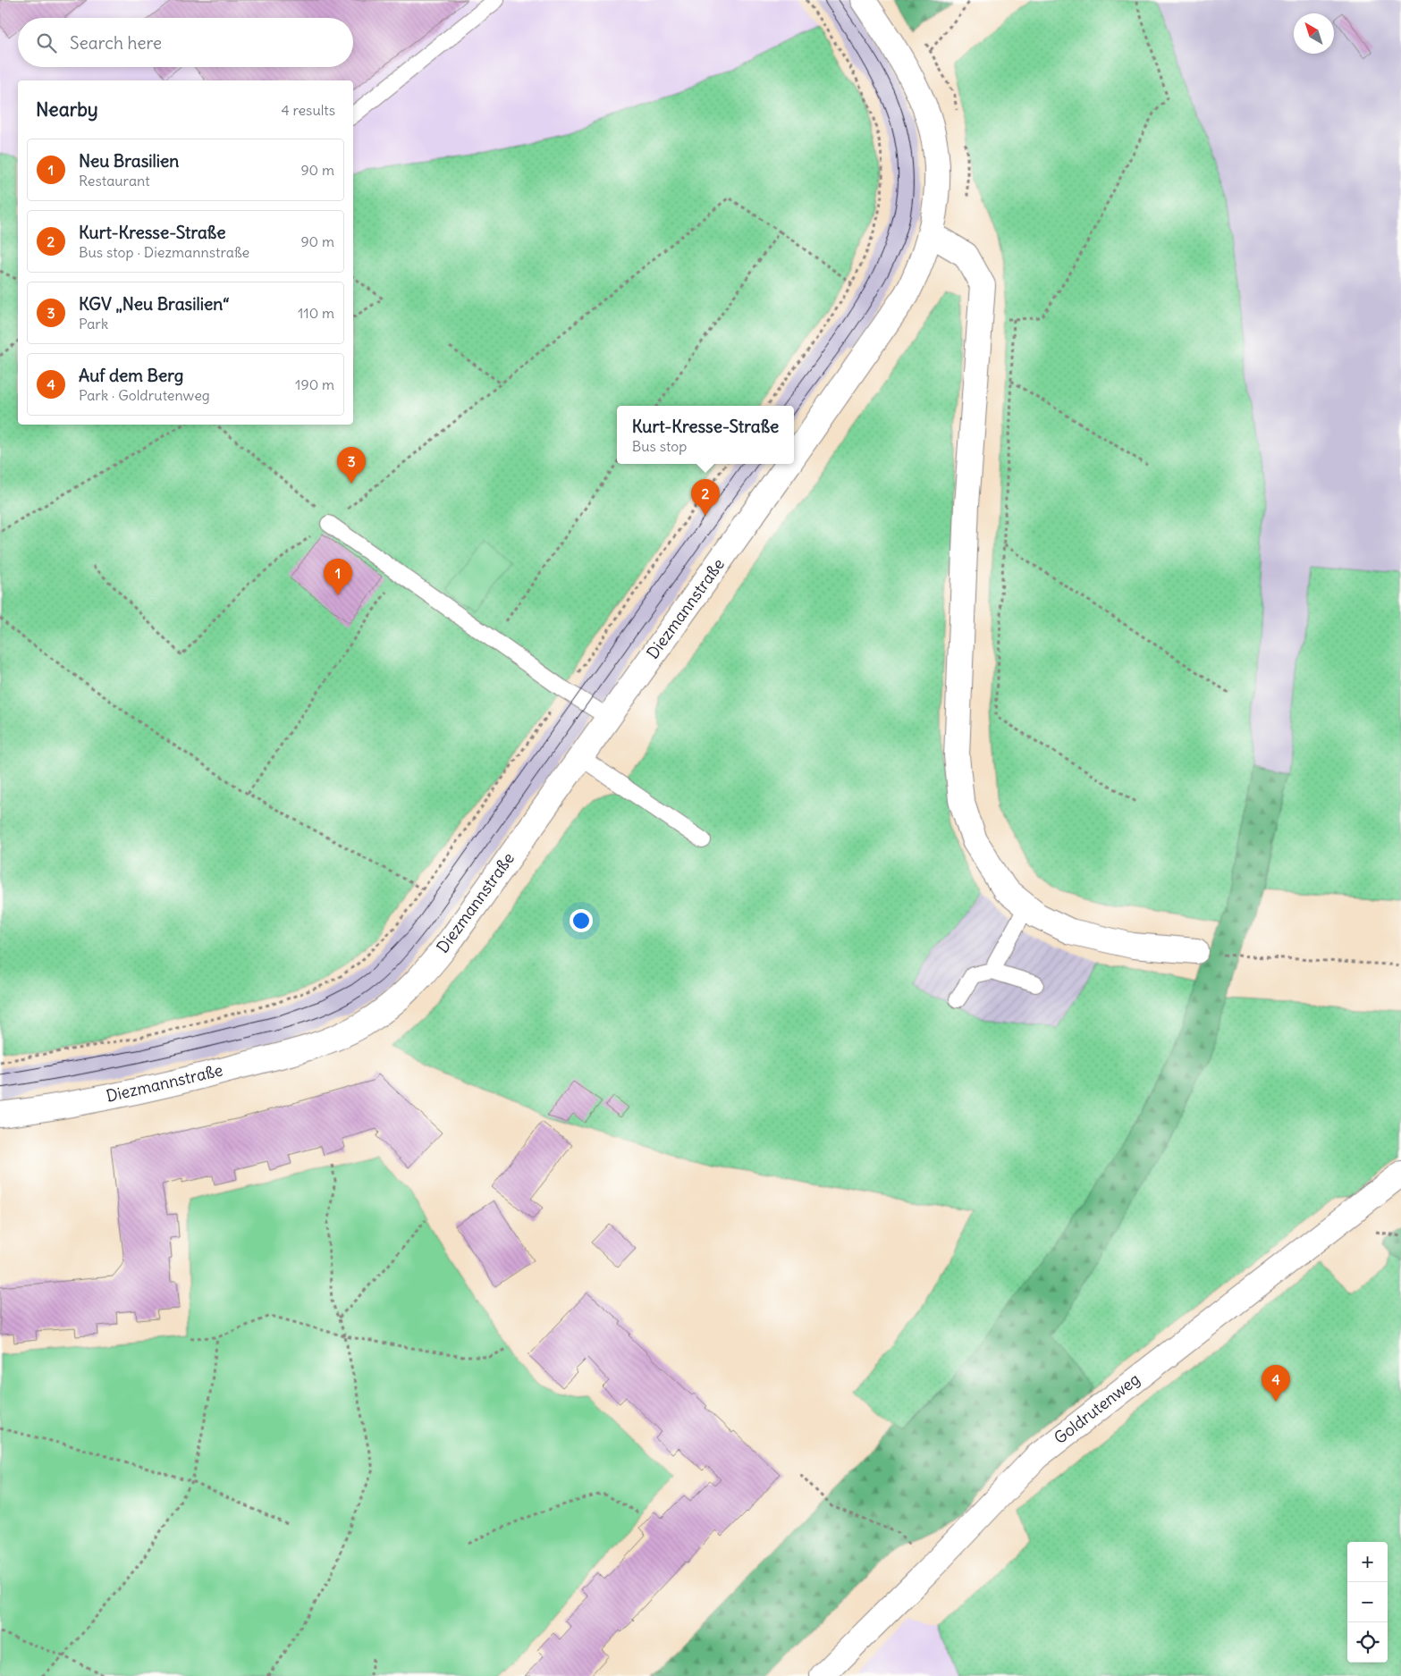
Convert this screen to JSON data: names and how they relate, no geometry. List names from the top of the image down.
{
  "streets": {
    "street": ["Diezmannstraße", "Goldrutenweg"]
  },
  "north": "top left",
  "page": {
    "search": "Search here",
    "heading": ["Nearby", "4 results"],
    "list": [
      {
        "mark": "1",
        "name": "Neu Brasilien",
        "note": "Restaurant",
        "value": "90 m"
      },
      {
        "mark": "2",
        "name": "Kurt-Kresse-Straße",
        "note": "Bus stop · Diezmannstraße",
        "value": "90 m"
      },
      {
        "mark": "3",
        "name": "KGV „Neu Brasilien“",
        "note": "Park",
        "value": "110 m"
      },
      {
        "mark": "4",
        "name": "Auf dem Berg",
        "note": "Park · Goldrutenweg",
        "value": "190 m"
      }
    ],
    "popup": ["Kurt-Kresse-Straße", "Bus stop"],
    "pins": [
      "3",
      "2",
      "1",
      "4"
    ],
    "map_buttons": ["+", "−"]
  }
}
